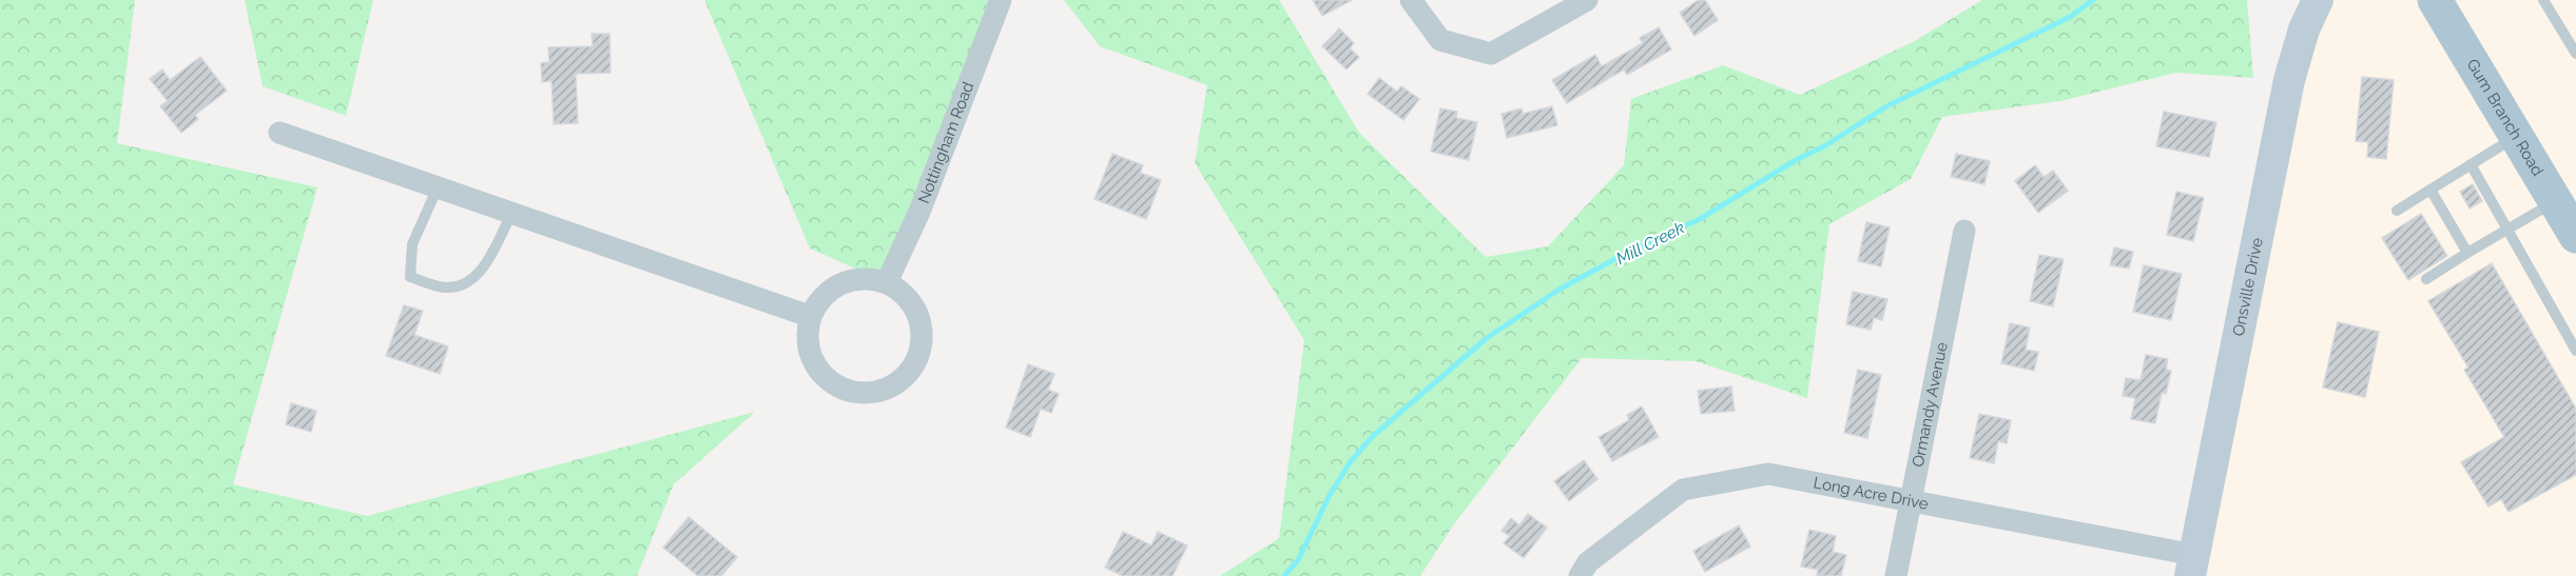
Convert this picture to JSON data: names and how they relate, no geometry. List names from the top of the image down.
{
  "streets": {
    "main road": ["Gum Branch Road"],
    "street": [
      "Nottingham Road",
      "Onsville Drive",
      "Ormandy Avenue",
      "Long Acre Drive"
    ]
  },
  "crossings": [
    ["Onsville Drive", "Long Acre Drive"],
    ["Ormandy Avenue", "Long Acre Drive"]
  ],
  "water": ["Mill Creek"]
}
